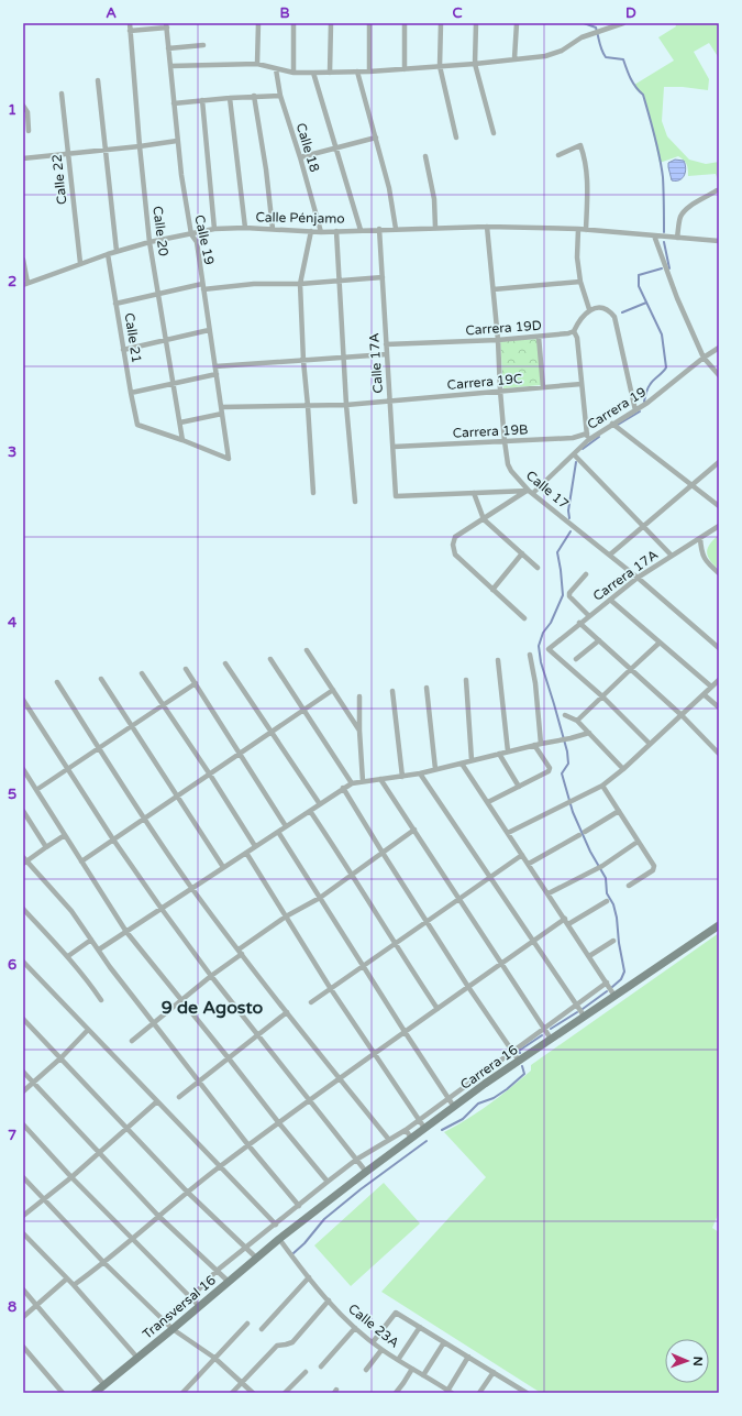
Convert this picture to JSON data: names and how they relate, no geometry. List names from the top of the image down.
{
  "streets": {
    "main road": ["Carrera 16", "Transversal 16"],
    "street": [
      "Calle 18",
      "Calle 22",
      "Calle Pénjamo",
      "Calle 20",
      "Calle 19",
      "Carrera 19D",
      "Calle 21",
      "Calle 17A",
      "Carrera 19C",
      "Carrera 19",
      "Carrera 19B",
      "Calle 17",
      "Carrera 17A",
      "Calle 23A"
    ]
  },
  "crossings": [
    ["Calle 18", "Calle Pénjamo"],
    ["Calle 22", "Calle Pénjamo"],
    ["Calle Pénjamo", "Calle 20"],
    ["Calle Pénjamo", "Calle 19"],
    ["Calle Pénjamo", "Calle 21"],
    ["Calle Pénjamo", "Calle 17A"],
    ["Calle Pénjamo", "Calle 17"],
    ["Calle 20", "Calle 19"],
    ["Calle 20", "Calle 21"],
    ["Calle 19", "Calle 21"],
    ["Calle 19", "Carrera 19C"],
    ["Carrera 19D", "Calle 17A"],
    ["Carrera 19D", "Calle 17"],
    ["Calle 17A", "Carrera 19C"],
    ["Calle 17A", "Carrera 19B"],
    ["Carrera 19C", "Calle 17"],
    ["Carrera 19", "Calle 17"],
    ["Carrera 19B", "Calle 17"],
    ["Calle 17", "Carrera 17A"],
    ["Carrera 16", "Transversal 16"],
    ["Carrera 16", "Calle 23A"],
    ["Transversal 16", "Calle 23A"]
  ],
  "districts": ["9 de Agosto"],
  "north": "right",
  "grid": {
    "columns": [
      "A",
      "B",
      "C",
      "D"
    ],
    "rows": [
      "1",
      "2",
      "3",
      "4",
      "5",
      "6",
      "7",
      "8"
    ]
  }
}
